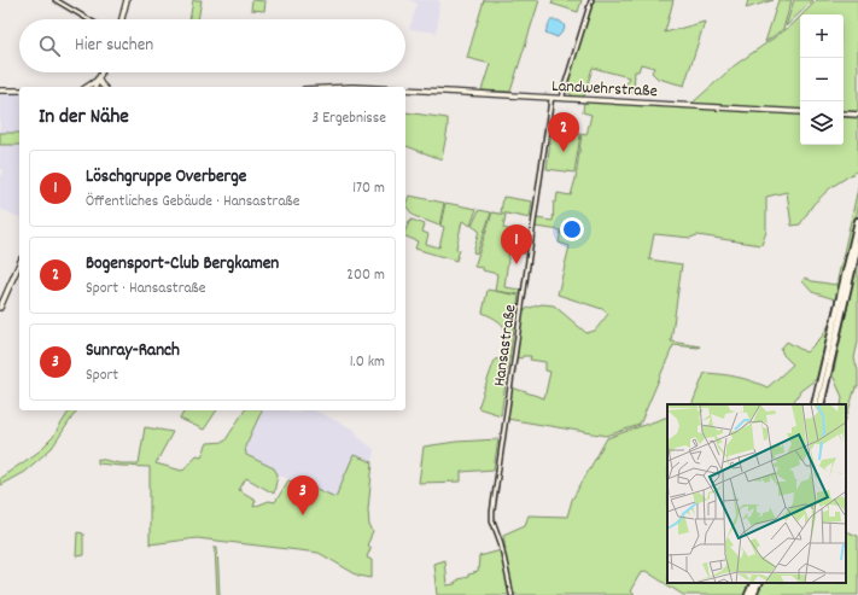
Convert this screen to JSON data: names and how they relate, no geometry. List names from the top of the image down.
{
  "streets": {
    "main road": ["Landwehrstraße"],
    "street": ["Hansastraße"]
  },
  "crossings": [
    ["Landwehrstraße", "Hansastraße"]
  ],
  "page": {
    "map_buttons": ["+", "−"],
    "search": "Hier suchen",
    "heading": ["In der Nähe", "3 Ergebnisse"],
    "pins": ["2", "1", "3"],
    "list": [
      {
        "mark": "1",
        "name": "Löschgruppe Overberge",
        "note": "Öffentliches Gebäude · Hansastraße",
        "value": "170 m"
      },
      {
        "mark": "2",
        "name": "Bogensport-Club Bergkamen",
        "note": "Sport · Hansastraße",
        "value": "200 m"
      },
      {
        "mark": "3",
        "name": "Sunray-Ranch",
        "note": "Sport",
        "value": "1.0 km"
      }
    ]
  }
}
